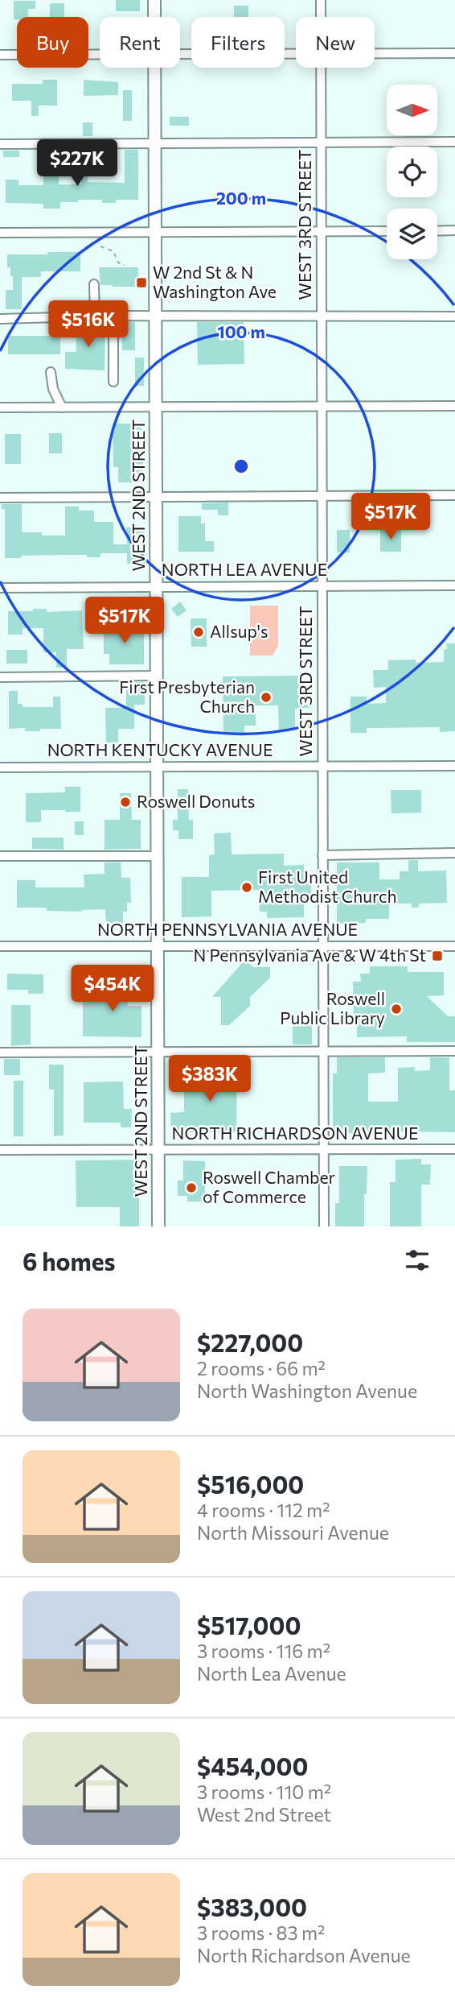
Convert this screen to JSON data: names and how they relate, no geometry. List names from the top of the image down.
{
  "streets": {
    "main road": ["WEST 2ND STREET"],
    "street": [
      "WEST 3RD STREET",
      "NORTH LEA AVENUE",
      "NORTH KENTUCKY AVENUE",
      "NORTH PENNSYLVANIA AVENUE",
      "NORTH RICHARDSON AVENUE"
    ]
  },
  "crossings": [
    ["WEST 3RD STREET", "NORTH LEA AVENUE"],
    ["WEST 3RD STREET", "NORTH KENTUCKY AVENUE"],
    ["WEST 3RD STREET", "NORTH PENNSYLVANIA AVENUE"],
    ["WEST 3RD STREET", "NORTH RICHARDSON AVENUE"],
    ["WEST 2ND STREET", "NORTH LEA AVENUE"],
    ["WEST 2ND STREET", "NORTH KENTUCKY AVENUE"],
    ["WEST 2ND STREET", "NORTH PENNSYLVANIA AVENUE"],
    ["WEST 2ND STREET", "NORTH RICHARDSON AVENUE"]
  ],
  "places": {
    "transit": ["W 2nd St & N Washington Ave", "N Pennsylvania Ave & W 4th St"],
    "other": [
      "Allsup's",
      "First Presbyterian Church",
      "Roswell Donuts",
      "First United Methodist Church",
      "Roswell Public Library",
      "Roswell Chamber of Commerce"
    ]
  },
  "north": "right",
  "page": {
    "chip": [
      "Buy",
      "Rent",
      "Filters",
      "New"
    ],
    "price": [
      "$227K",
      "$516K",
      "$517K",
      "$517K",
      "$454K",
      "$383K"
    ],
    "heading": "6 homes",
    "list": [
      {
        "name": "$227,000",
        "note": "2 rooms · 66 m² · North Washington Avenue"
      },
      {
        "name": "$516,000",
        "note": "4 rooms · 112 m² · North Missouri Avenue"
      },
      {
        "name": "$517,000",
        "note": "3 rooms · 116 m² · North Lea Avenue"
      },
      {
        "name": "$454,000",
        "note": "3 rooms · 110 m² · West 2nd Street"
      },
      {
        "name": "$383,000",
        "note": "3 rooms · 83 m² · North Richardson Avenue"
      }
    ]
  },
  "rings": ["200 m", "100 m"]
}
